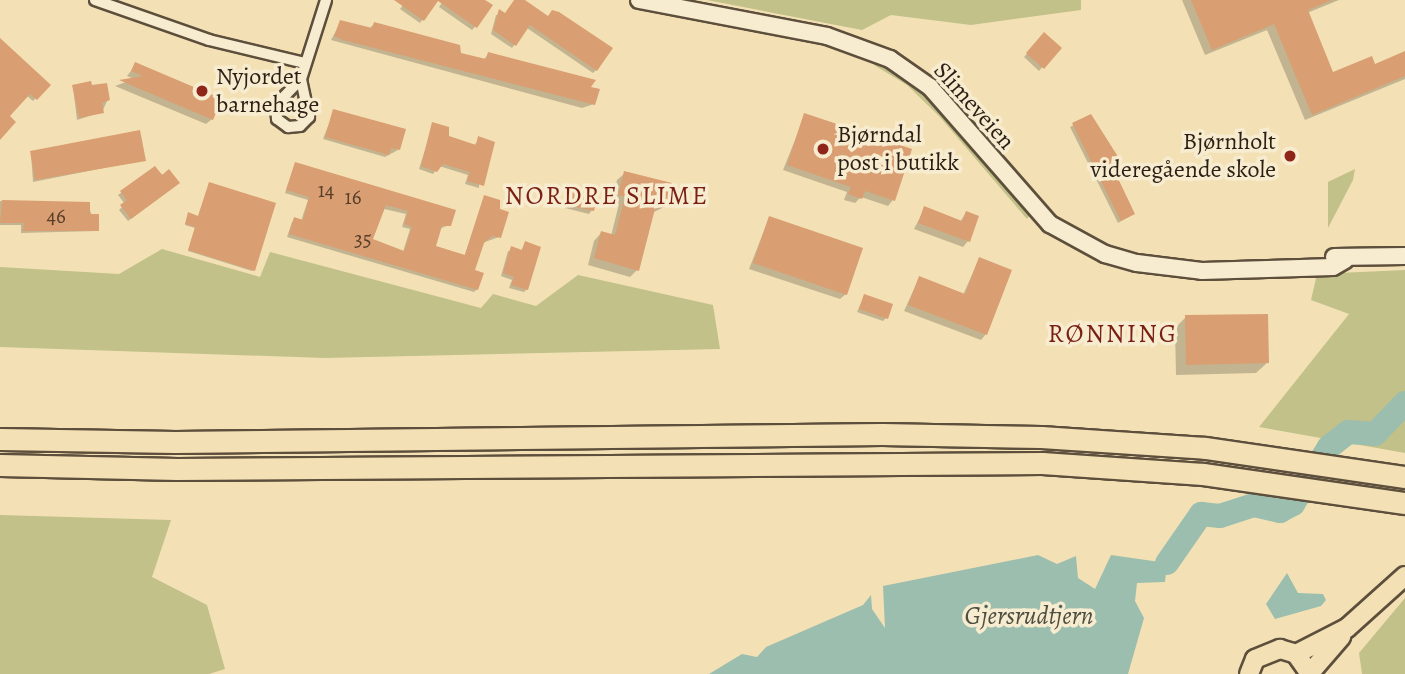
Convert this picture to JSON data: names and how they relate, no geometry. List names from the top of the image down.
{
  "streets": {
    "street": ["Slimeveien"]
  },
  "districts": ["NORDRE SLIME", "RØNNING"],
  "water": ["Gjersrudtjern"],
  "places": ["Nyjordet barnehage", "Bjørndal post i butikk", "Bjørnholt videregående skole"],
  "house_numbers": [
    "14",
    "16",
    "46",
    "35"
  ]
}
